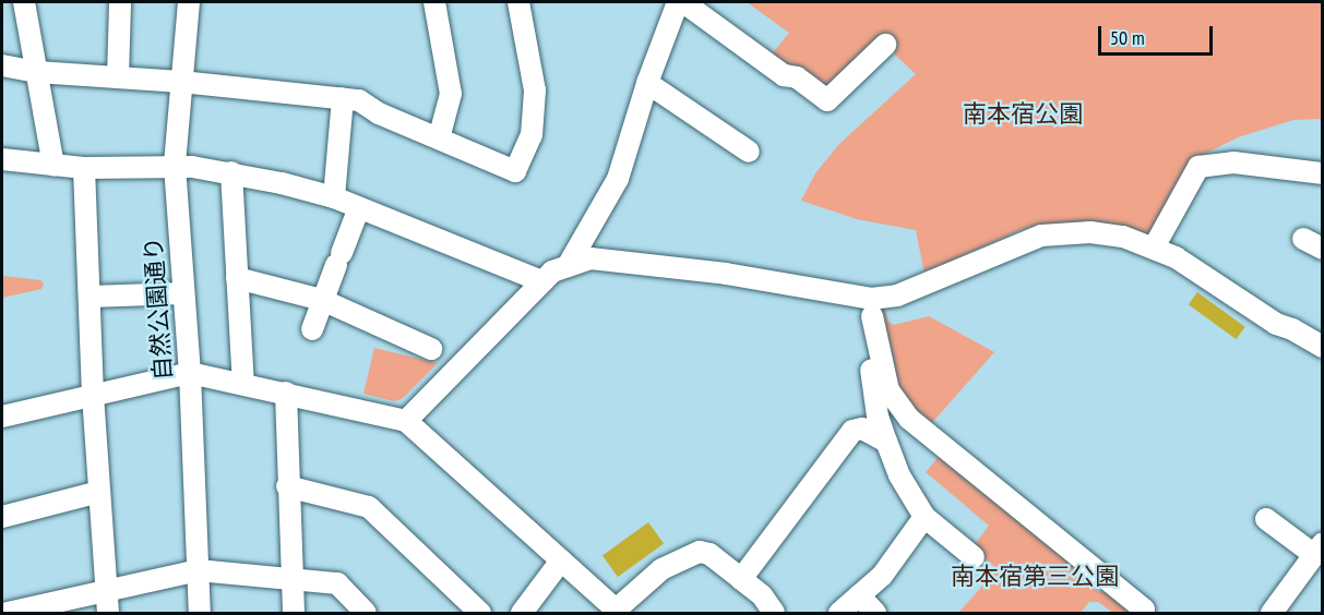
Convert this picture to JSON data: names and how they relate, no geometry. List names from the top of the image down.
{
  "streets": {
    "street": ["自然公園通り"]
  },
  "parks": ["南本宿公園", "南本宿第三公園"],
  "scale_bar": "50 m"
}
